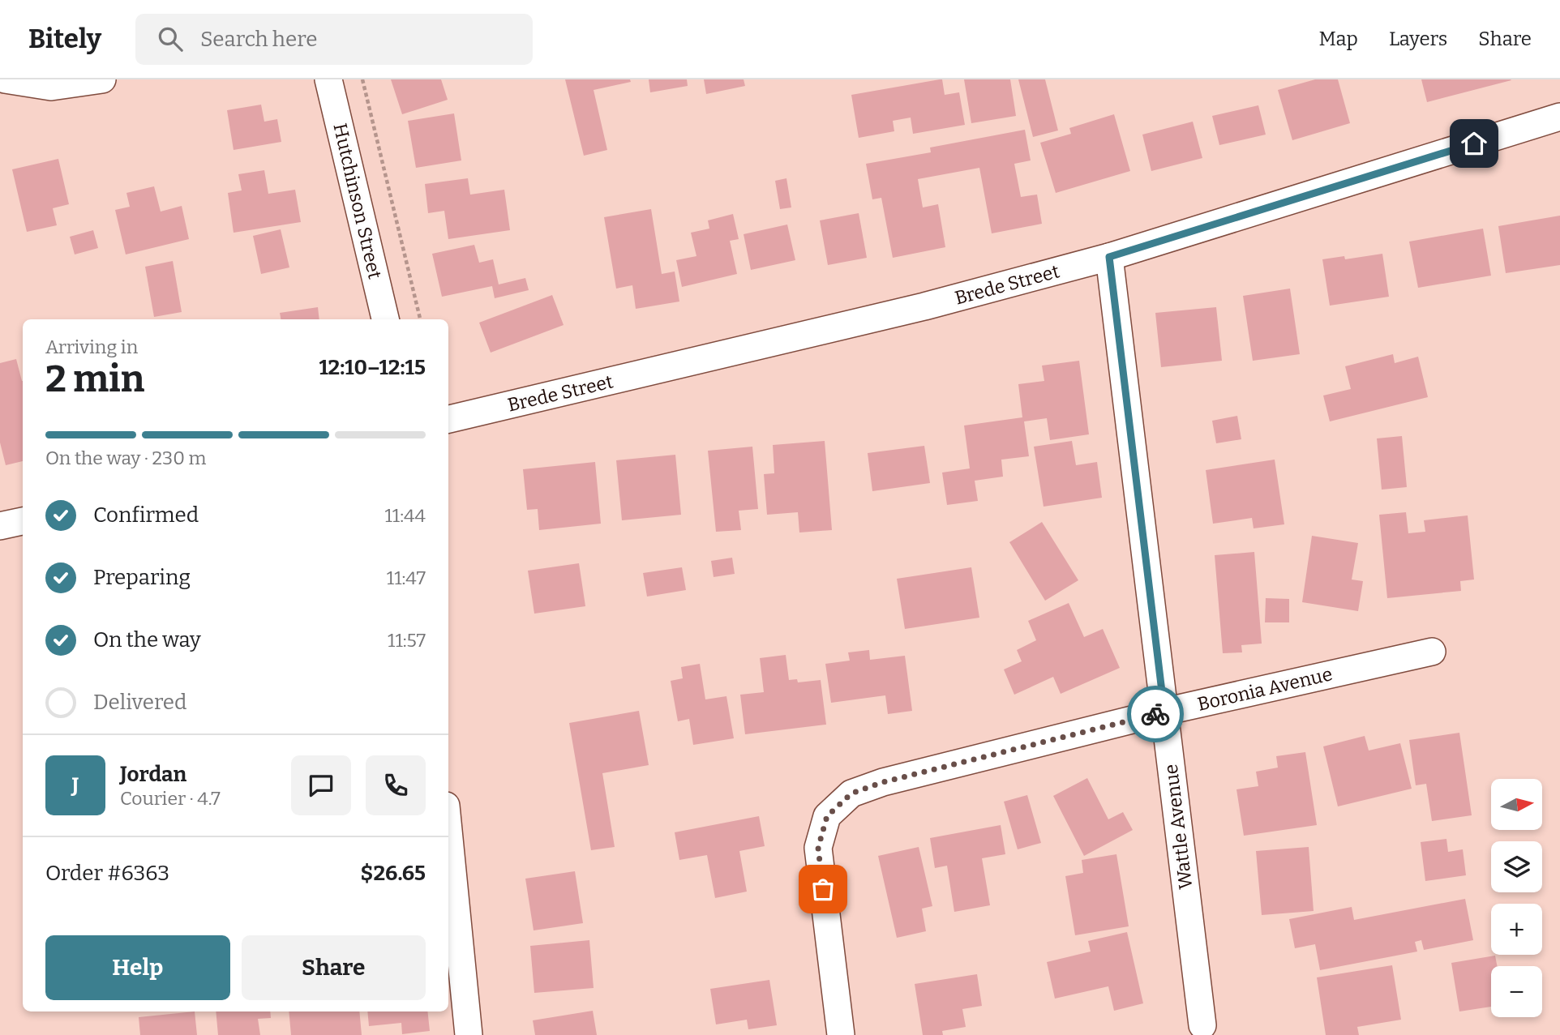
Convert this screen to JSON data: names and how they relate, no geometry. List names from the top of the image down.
{
  "streets": {
    "street": [
      "Hutchinson Street",
      "Brede Street",
      "Boronia Avenue",
      "Wattle Avenue"
    ]
  },
  "crossings": [
    ["Brede Street", "Wattle Avenue"],
    ["Boronia Avenue", "Wattle Avenue"]
  ],
  "north": "right",
  "page": {
    "header": "Bitely",
    "search": "Search here",
    "nav": ["Map", "Layers", "Share"],
    "heading": ["2 min", "Arriving in", "12:10–12:15"],
    "panel": [
      "Jordan",
      "Courier · 4.7",
      "Order #6363",
      "$26.65"
    ],
    "bar": "On the way · 230 m",
    "list": [
      ["Confirmed", "11:44"],
      ["Preparing", "11:47"],
      ["On the way", "11:57"],
      "Delivered"
    ],
    "round": "J",
    "map_buttons": ["+", "−"],
    "buttons": ["Help", "Share"]
  }
}
